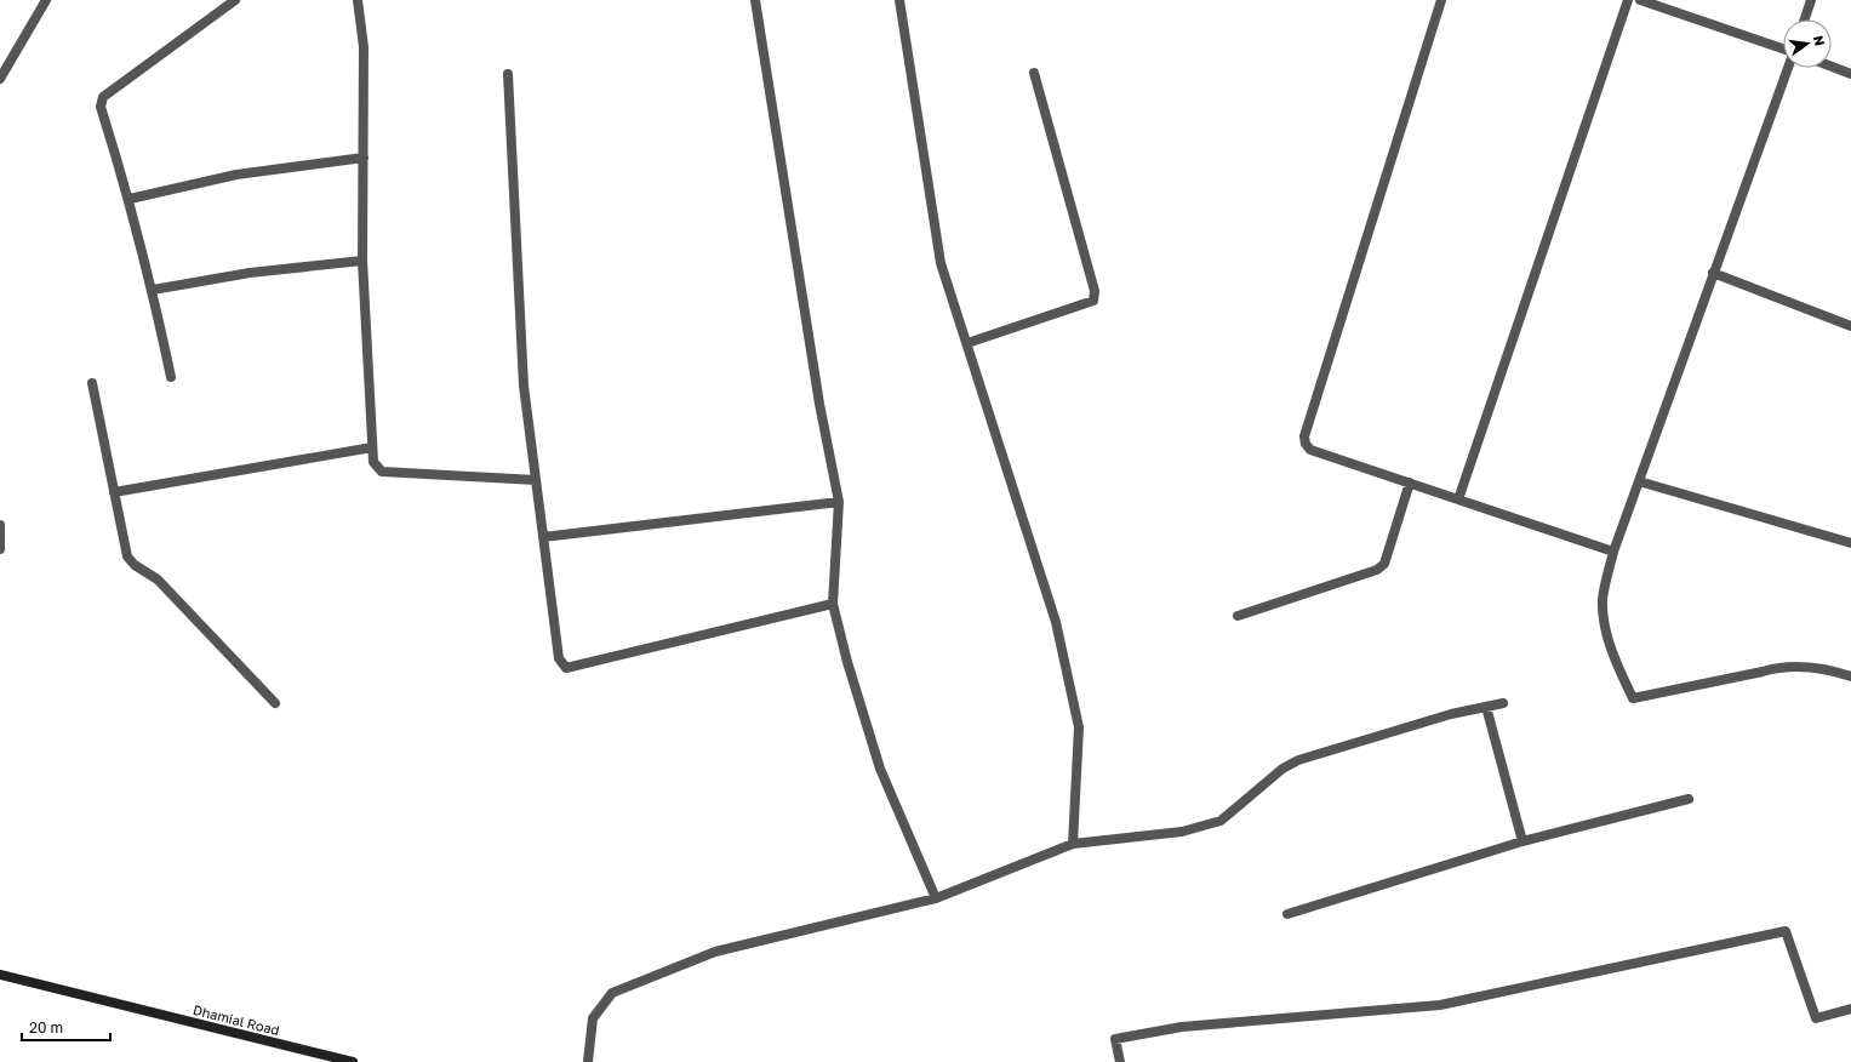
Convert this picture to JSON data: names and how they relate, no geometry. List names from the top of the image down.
{
  "streets": {
    "main road": ["Dhamial Road"]
  },
  "scale_bar": "20 m",
  "north": "right"
}
